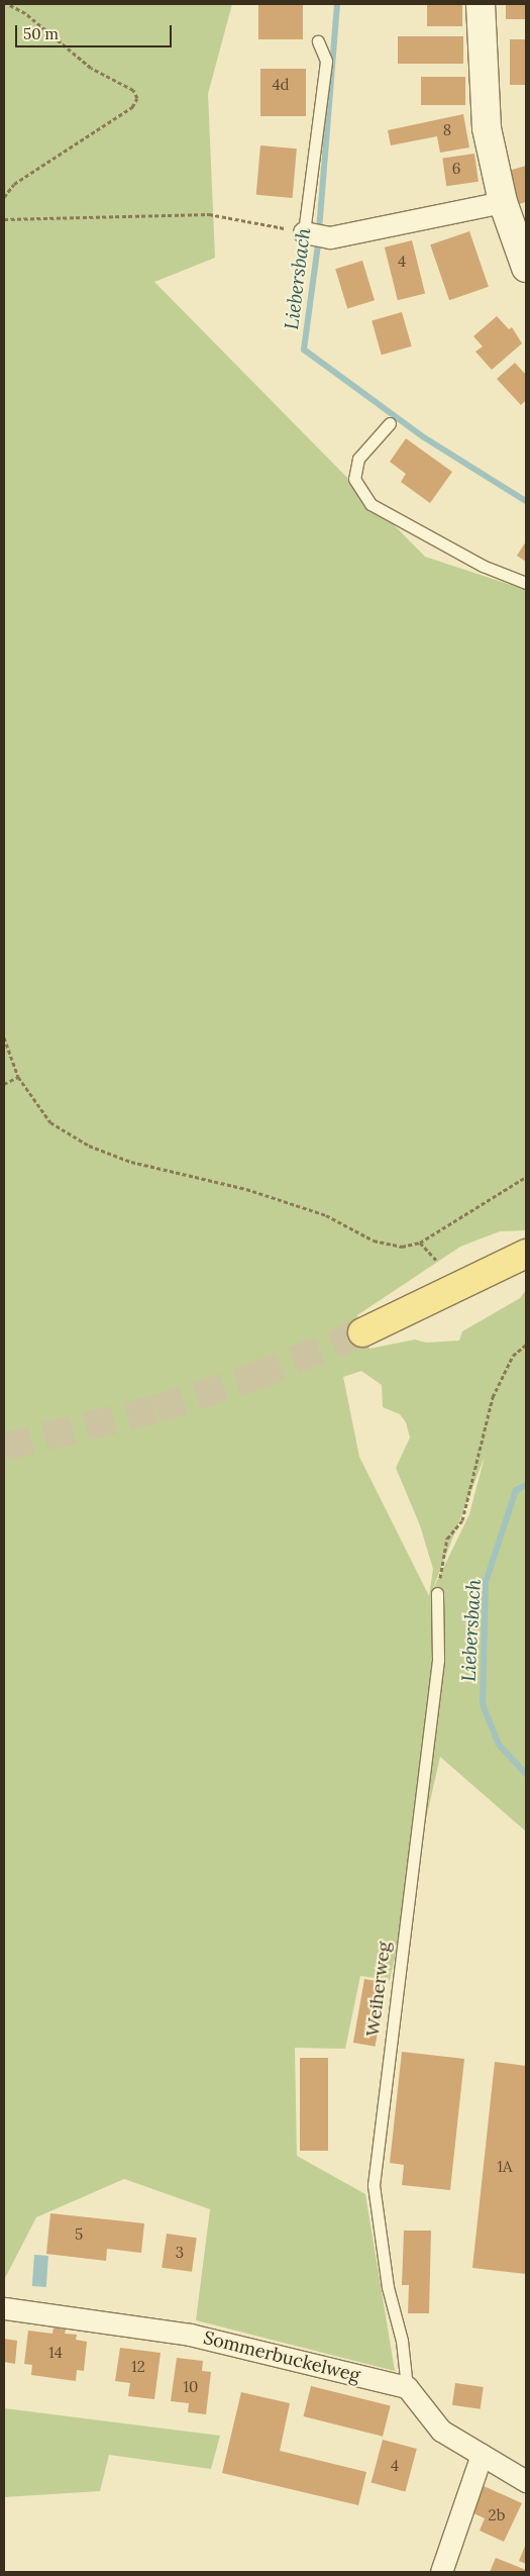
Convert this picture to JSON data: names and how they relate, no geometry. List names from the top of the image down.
{
  "streets": {
    "street": ["Sommerbuckelweg"],
    "lane": ["Weiherweg"]
  },
  "crossings": [
    ["Weiherweg", "Sommerbuckelweg"]
  ],
  "water": ["Liebersbach"],
  "house_numbers": [
    "4d",
    "8",
    "6",
    "4",
    "1A",
    "5",
    "3",
    "14",
    "12",
    "10",
    "4",
    "2b"
  ],
  "scale_bar": "50 m"
}
